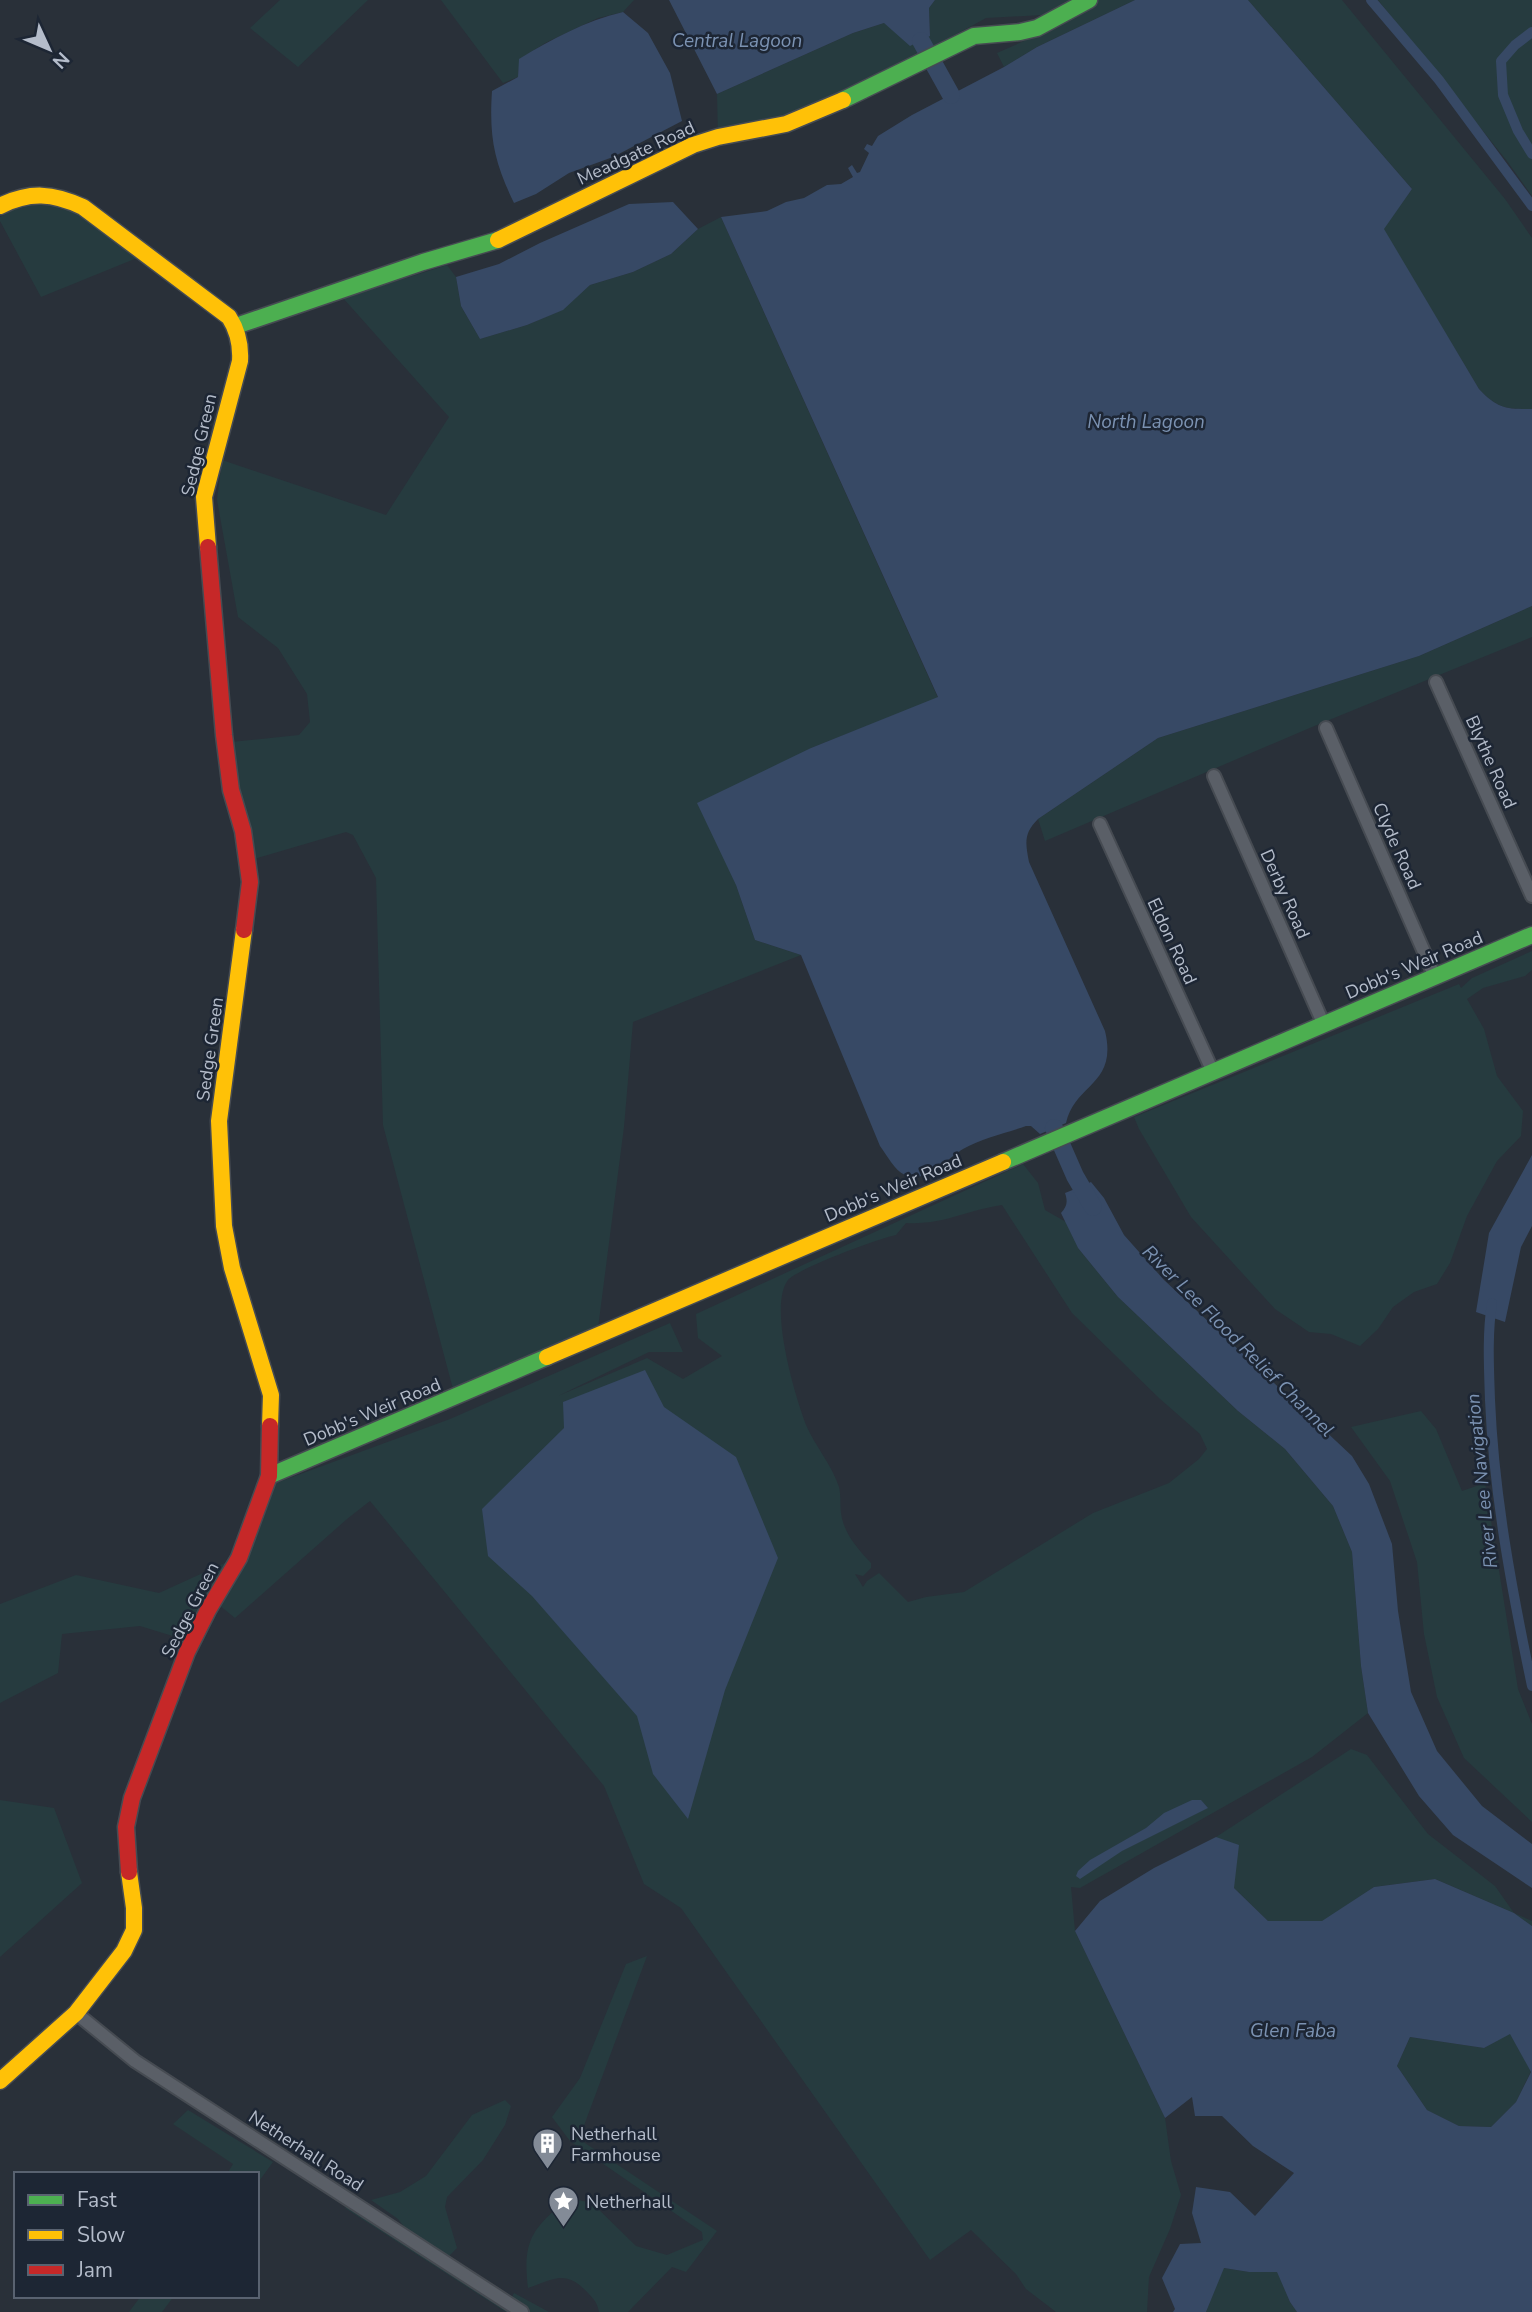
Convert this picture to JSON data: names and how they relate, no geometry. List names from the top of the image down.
{
  "streets": {
    "street": [
      "Meadgate Road",
      "Sedge Green",
      "Blythe Road",
      "Clyde Road",
      "Derby Road",
      "Eldon Road",
      "Dobb's Weir Road",
      "Netherhall Road"
    ]
  },
  "crossings": [
    ["Meadgate Road", "Sedge Green"],
    ["Sedge Green", "Dobb's Weir Road"],
    ["Sedge Green", "Netherhall Road"],
    ["Clyde Road", "Dobb's Weir Road"],
    ["Derby Road", "Dobb's Weir Road"],
    ["Eldon Road", "Dobb's Weir Road"]
  ],
  "water": [
    "Central Lagoon",
    "North Lagoon",
    "River Lee Flood Relief Channel",
    "River Lee Navigation",
    "Glen Faba"
  ],
  "places": {
    "building": ["Netherhall Farmhouse"],
    "place": ["Netherhall"]
  },
  "legend": ["Fast", "Slow", "Jam"],
  "north": "bottom right"
}
